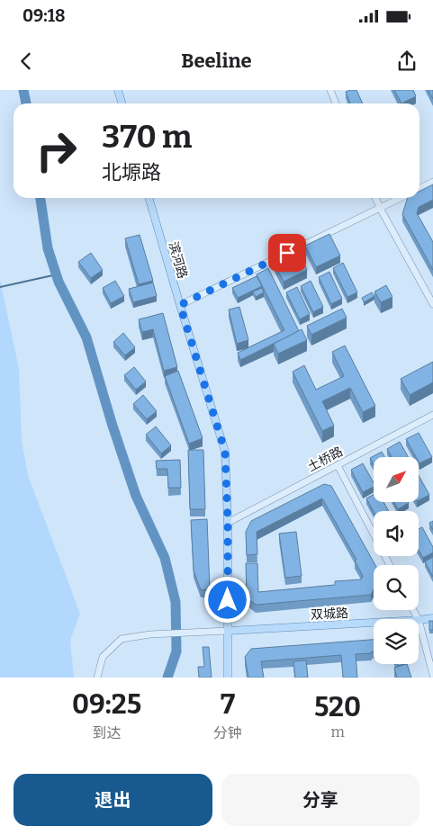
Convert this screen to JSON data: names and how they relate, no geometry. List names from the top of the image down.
{
  "streets": {
    "main road": ["滨河路", "双城路"],
    "street": ["土桥路"]
  },
  "crossings": [
    ["滨河路", "土桥路"],
    ["滨河路", "双城路"]
  ],
  "north": "top right",
  "page": {
    "status": "09:18",
    "header": "Beeline",
    "turn": ["370 m", "北塬路"],
    "eta": [
      "09:25",
      "到达",
      "7",
      "分钟",
      "520",
      "m"
    ],
    "buttons": ["退出", "分享"]
  }
}
